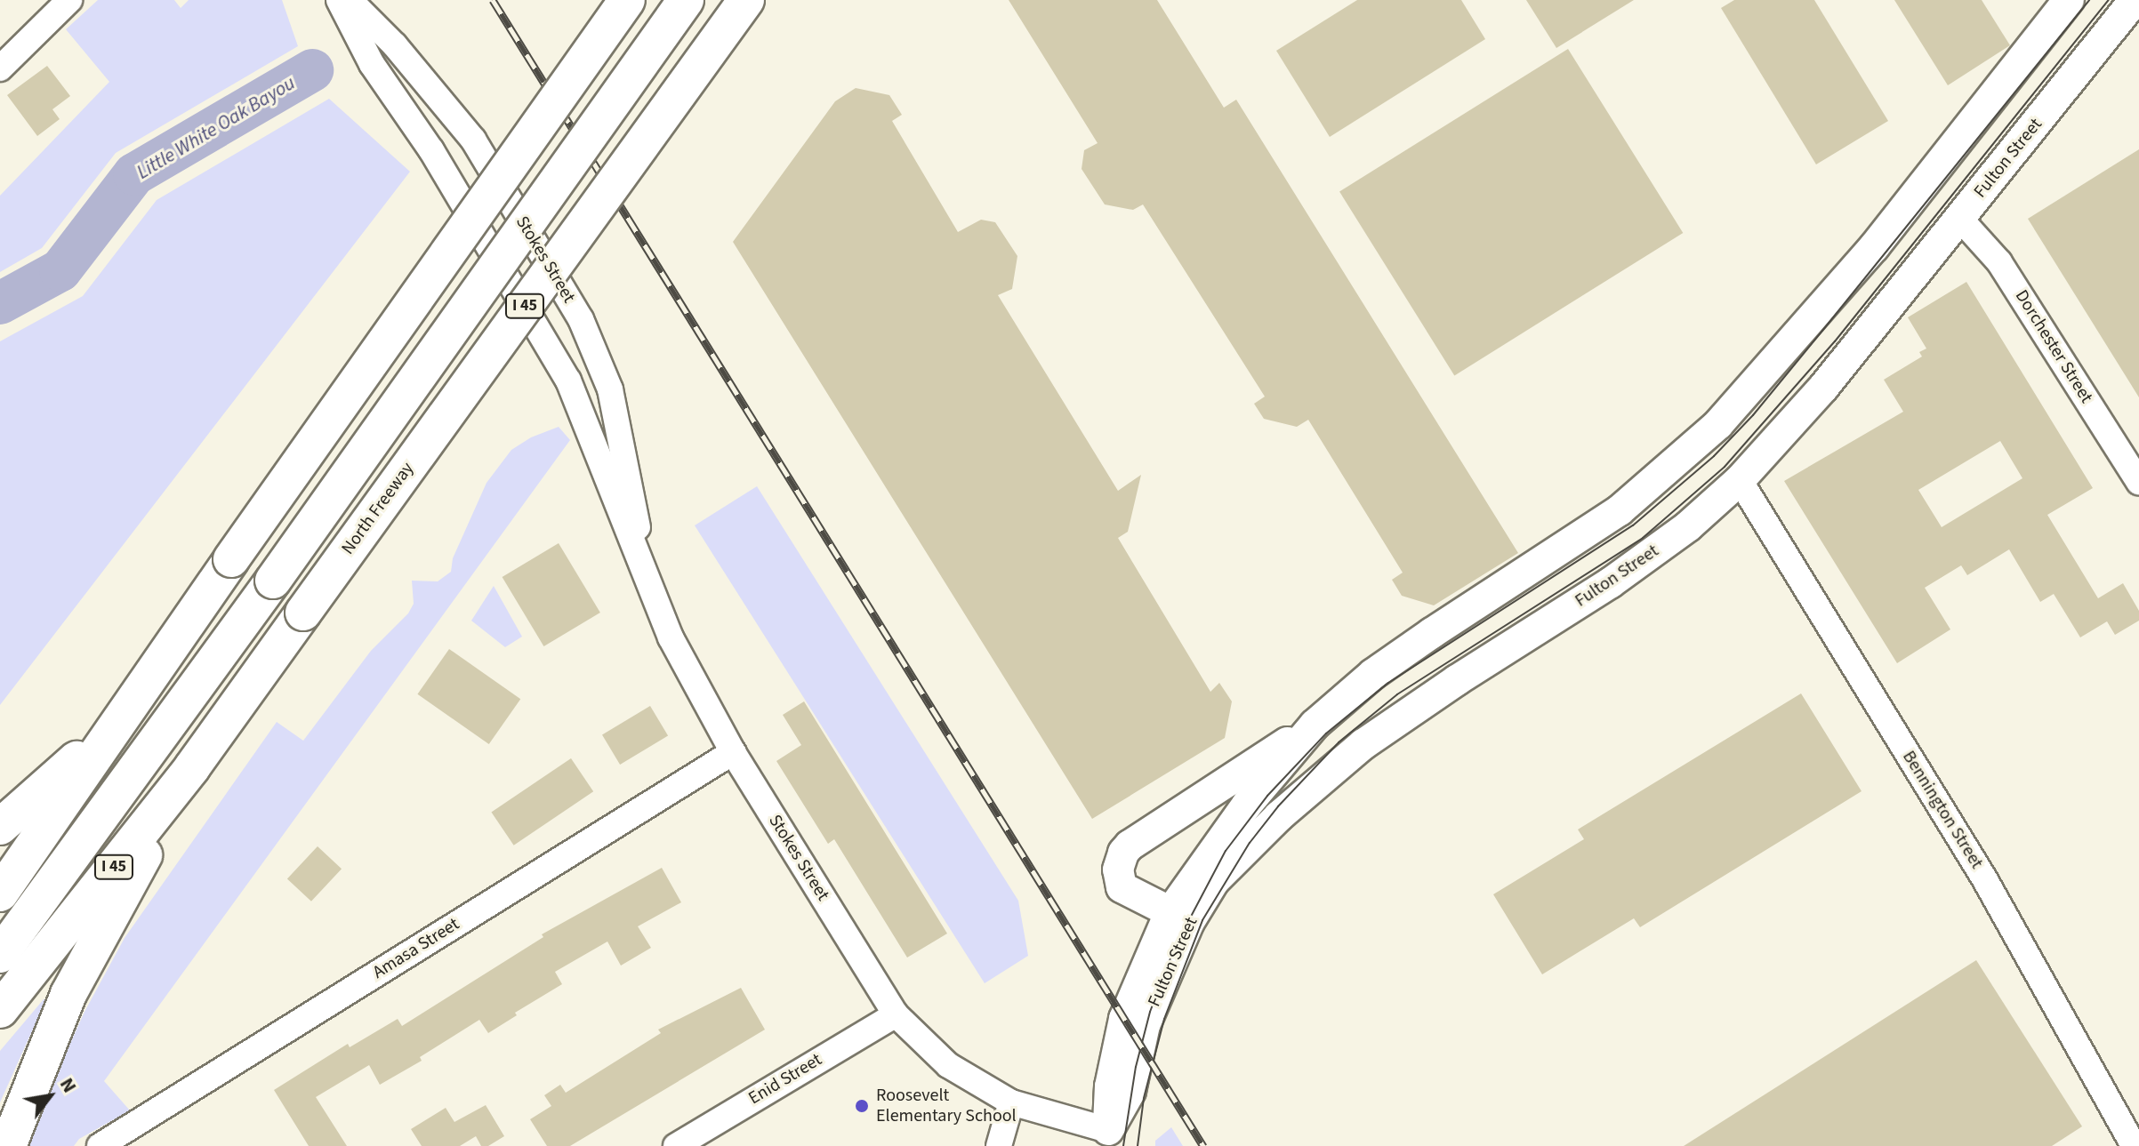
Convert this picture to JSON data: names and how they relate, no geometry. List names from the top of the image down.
{
  "streets": {
    "highway": ["I 45", "North Freeway"],
    "main road": ["Fulton Street"],
    "street": [
      "Stokes Street",
      "Dorchester Street",
      "Bennington Street",
      "Amasa Street",
      "Enid Street"
    ]
  },
  "crossings": [
    ["Fulton Street", "Stokes Street"],
    ["Fulton Street", "Dorchester Street"],
    ["Fulton Street", "Bennington Street"],
    ["Stokes Street", "Amasa Street"],
    ["Stokes Street", "Enid Street"]
  ],
  "water": ["Little White Oak Bayou"],
  "places": ["Roosevelt Elementary School"],
  "north": "top right"
}
